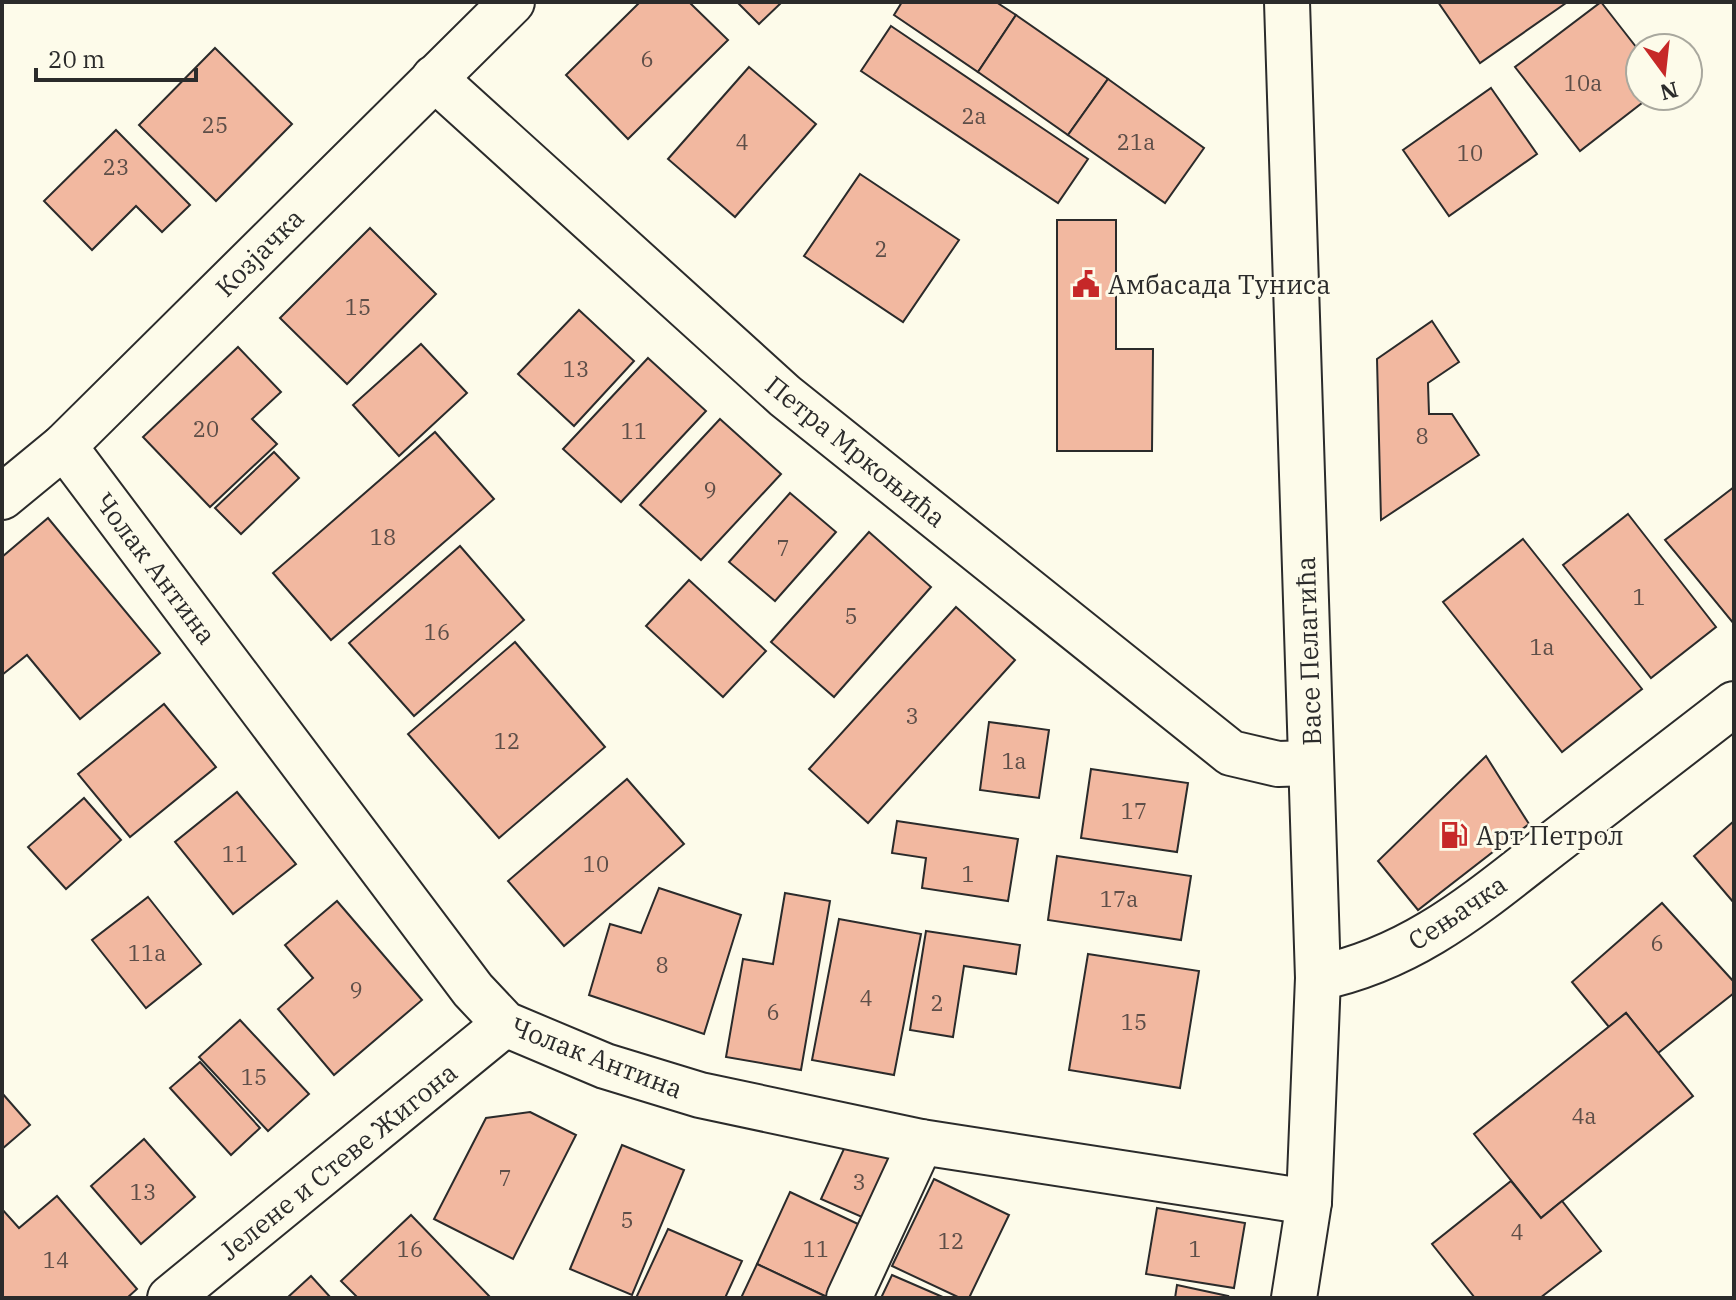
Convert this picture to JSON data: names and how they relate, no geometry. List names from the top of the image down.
{
  "streets": {
    "street": [
      "Козјачка",
      "Петра Мркоњића",
      "Чолак Антина",
      "Васе Пелагића",
      "Сењачка",
      "Јелене и Стеве Жигона"
    ]
  },
  "crossings": [
    ["Козјачка", "Петра Мркоњића"],
    ["Козјачка", "Чолак Антина"],
    ["Петра Мркоњића", "Васе Пелагића"],
    ["Чолак Антина", "Васе Пелагића"],
    ["Чолак Антина", "Јелене и Стеве Жигона"],
    ["Васе Пелагића", "Сењачка"]
  ],
  "places": {
    "public building": ["Амбасада Туниса"],
    "fuel station": ["Арт Петрол"]
  },
  "house_numbers": [
    "6",
    "10a",
    "2a",
    "25",
    "4",
    "21a",
    "10",
    "23",
    "2",
    "15",
    "13",
    "20",
    "11",
    "8",
    "9",
    "18",
    "7",
    "1",
    "5",
    "16",
    "1a",
    "3",
    "12",
    "1a",
    "17",
    "11",
    "10",
    "1",
    "17a",
    "6",
    "11a",
    "8",
    "9",
    "4",
    "2",
    "6",
    "15",
    "15",
    "4a",
    "7",
    "3",
    "13",
    "5",
    "4",
    "12",
    "16",
    "11",
    "1",
    "14"
  ],
  "scale_bar": "20 m",
  "north": "bottom"
}
